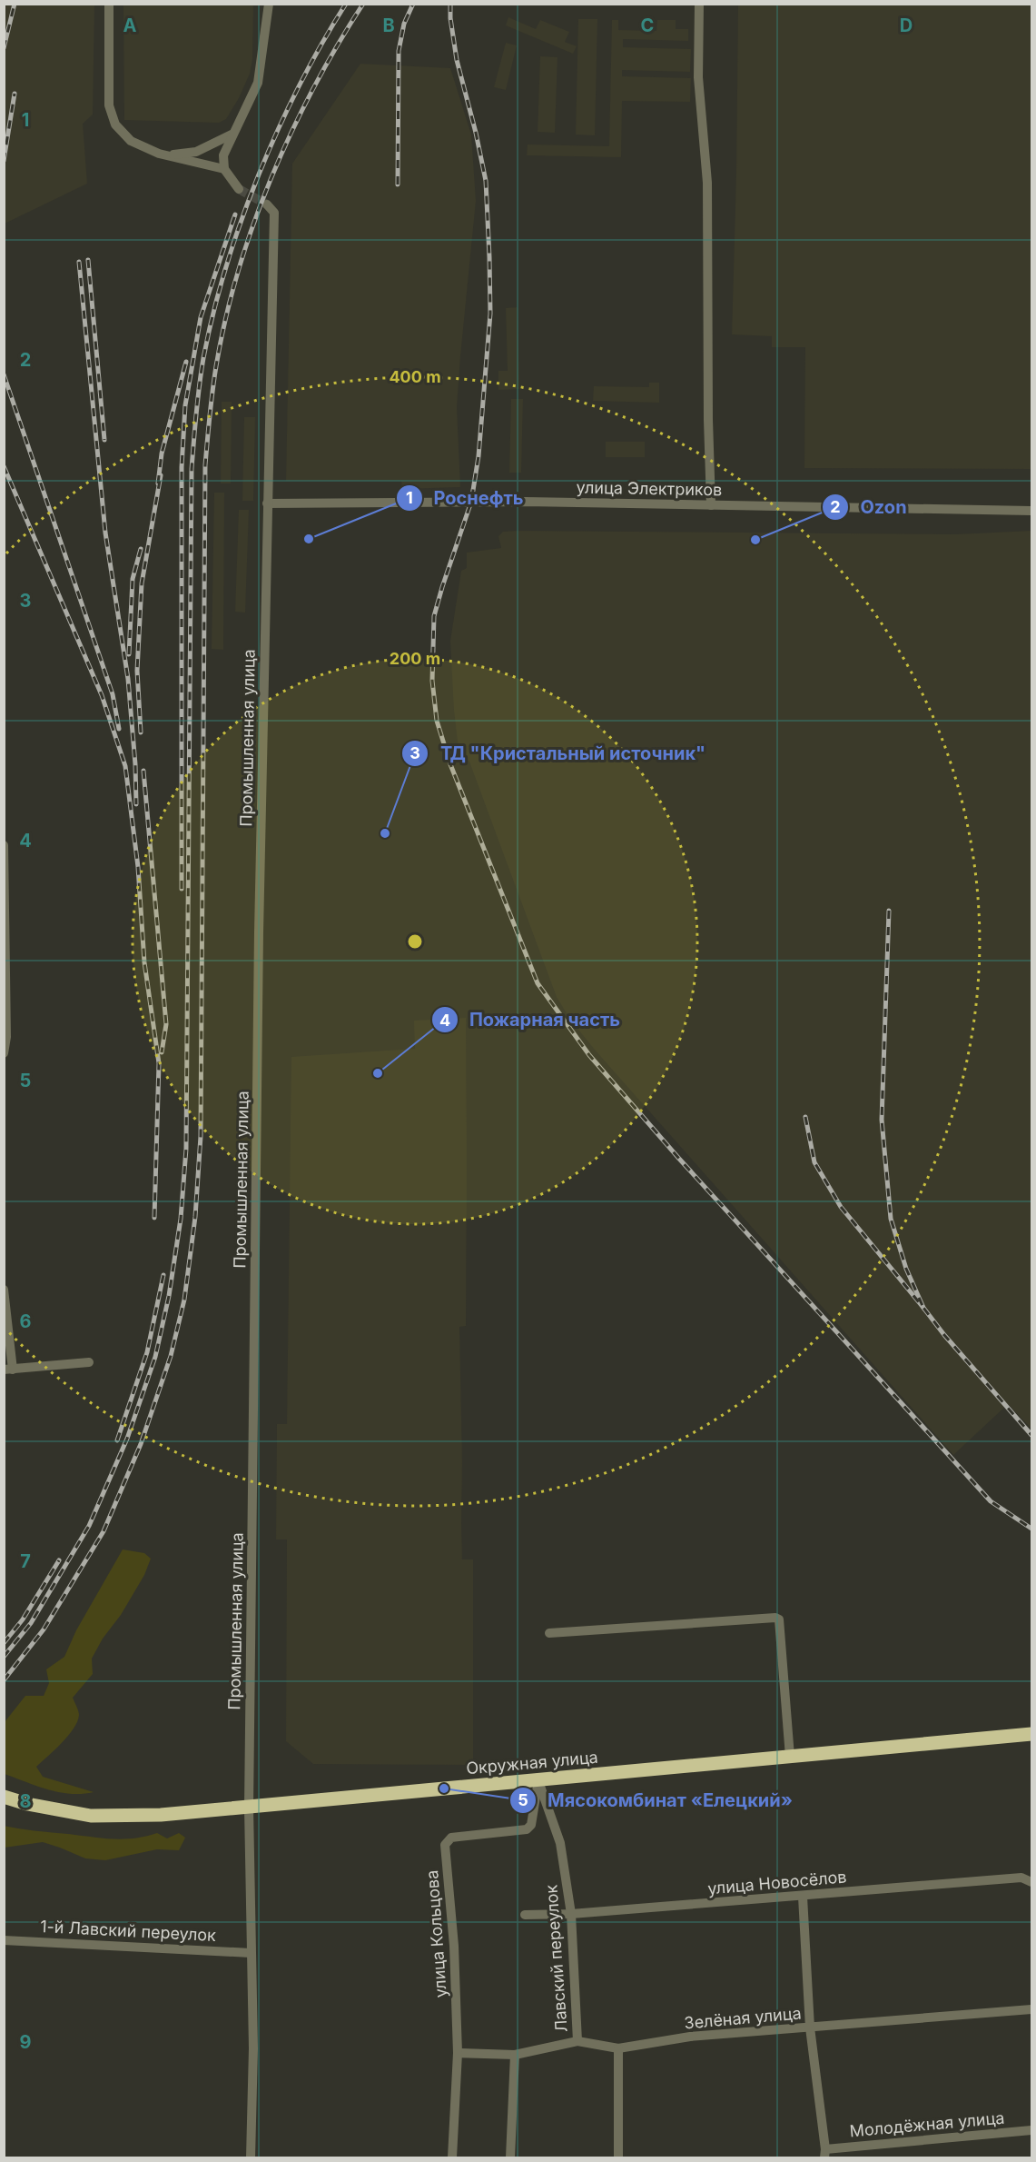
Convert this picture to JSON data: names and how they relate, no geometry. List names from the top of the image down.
{
  "streets": {
    "highway": ["Окружная улица"],
    "street": [
      "улица Электриков",
      "Промышленная улица",
      "улица Новосёлов",
      "1-й Лавский переулок",
      "улица Кольцова",
      "Лавский переулок",
      "Зелёная улица",
      "Молодёжная улица"
    ]
  },
  "crossings": [
    ["улица Электриков", "Промышленная улица"],
    ["Промышленная улица", "Окружная улица"],
    ["Промышленная улица", "1-й Лавский переулок"],
    ["Окружная улица", "улица Кольцова"],
    ["Окружная улица", "Лавский переулок"],
    ["улица Новосёлов", "Лавский переулок"],
    ["улица Кольцова", "Лавский переулок"],
    ["улица Кольцова", "Зелёная улица"],
    ["Лавский переулок", "Зелёная улица"]
  ],
  "places": [
    "Роснефть",
    "Ozon",
    "ТД \"Кристальный источник\"",
    "Пожарная часть",
    "Мясокомбинат «Елецкий»"
  ],
  "grid": {
    "columns": [
      "A",
      "B",
      "C",
      "D"
    ],
    "rows": [
      "1",
      "2",
      "3",
      "4",
      "5",
      "6",
      "7",
      "8",
      "9"
    ]
  },
  "rings": ["400 m", "200 m"]
}
